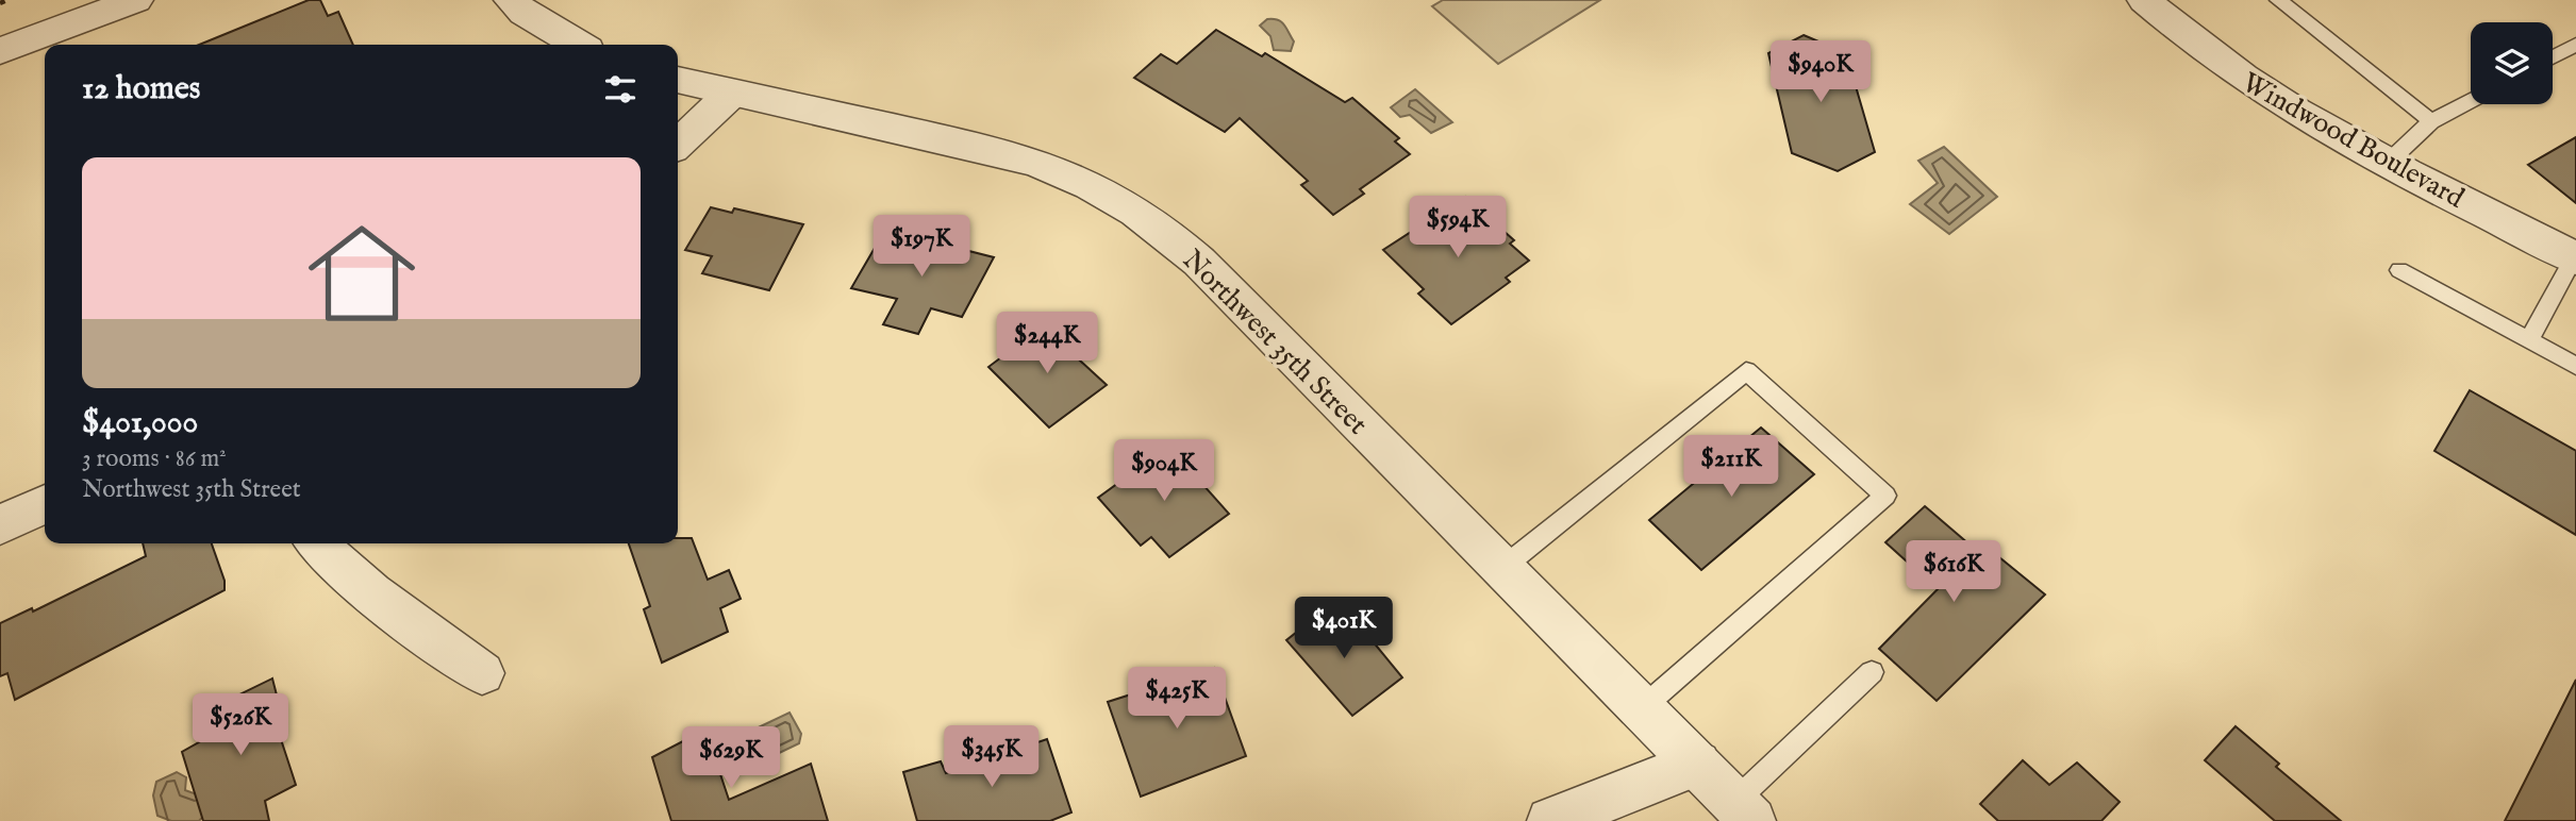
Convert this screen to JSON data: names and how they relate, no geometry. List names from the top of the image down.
{
  "streets": {
    "street": ["Windwood Boulevard", "Northwest 35th Street"]
  },
  "page": {
    "price": [
      "$940K",
      "$594K",
      "$197K",
      "$244K",
      "$211K",
      "$904K",
      "$616K",
      "$401K",
      "$425K",
      "$526K",
      "$345K",
      "$629K"
    ],
    "heading": "12 homes",
    "list": [
      {
        "name": "$401,000",
        "note": "3 rooms · 86 m² · Northwest 35th Street"
      }
    ]
  }
}
